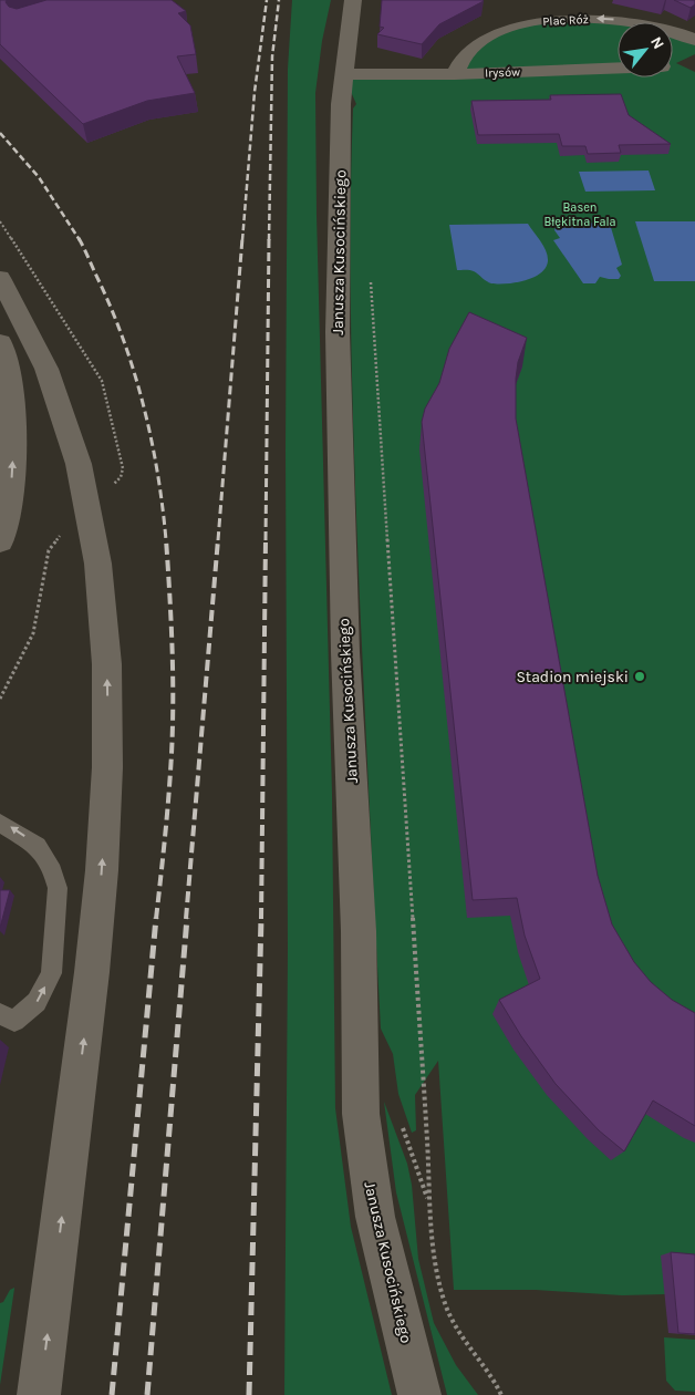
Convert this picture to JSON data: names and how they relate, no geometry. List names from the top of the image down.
{
  "streets": {
    "street": ["Plac Róż", "Irysów", "Janusza Kusocińskiego"]
  },
  "crossings": [
    ["Plac Róż", "Irysów"],
    ["Irysów", "Janusza Kusocińskiego"]
  ],
  "one_way": ["Plac Róż"],
  "parks": ["Basen Błękitna Fala"],
  "places": ["Stadion miejski"],
  "north": "top right"
}
